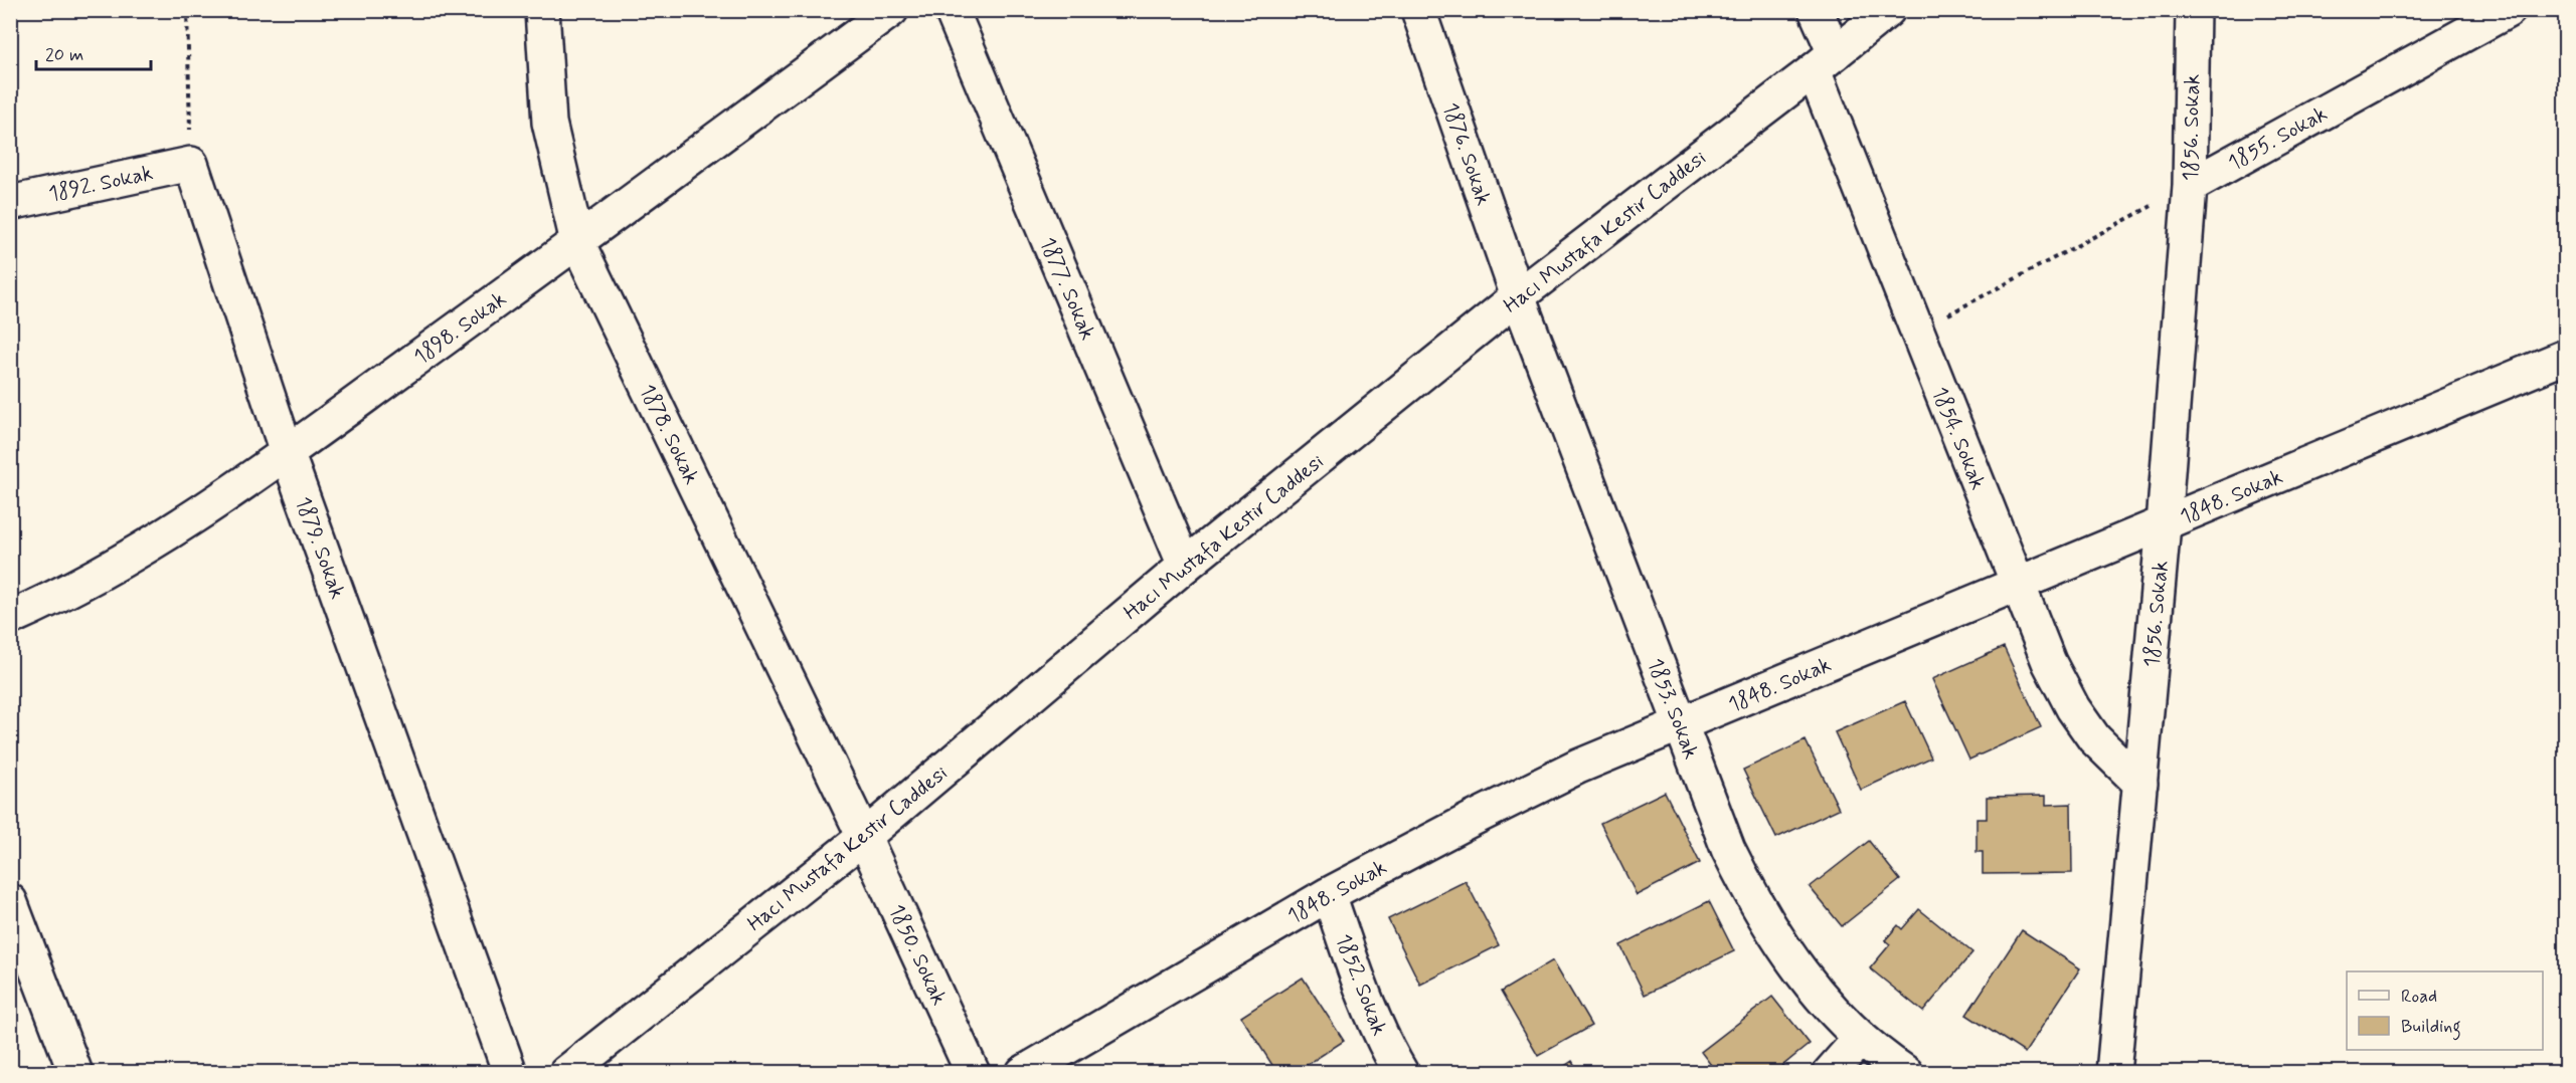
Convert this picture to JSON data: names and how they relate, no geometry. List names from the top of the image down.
{
  "streets": {
    "street": [
      "1856. Sokak",
      "1855. Sokak",
      "1876. Sokak",
      "1892. Sokak",
      "Hacı Mustafa Kestir Caddesi",
      "1877. Sokak",
      "1898. Sokak",
      "1878. Sokak",
      "1854. Sokak",
      "1848. Sokak",
      "1879. Sokak",
      "1853. Sokak",
      "1850. Sokak",
      "1852. Sokak"
    ]
  },
  "crossings": [
    ["1856. Sokak", "1855. Sokak"],
    ["1856. Sokak", "1854. Sokak"],
    ["1856. Sokak", "1848. Sokak"],
    ["1876. Sokak", "Hacı Mustafa Kestir Caddesi"],
    ["1876. Sokak", "1853. Sokak"],
    ["1892. Sokak", "1879. Sokak"],
    ["Hacı Mustafa Kestir Caddesi", "1877. Sokak"],
    ["Hacı Mustafa Kestir Caddesi", "1878. Sokak"],
    ["Hacı Mustafa Kestir Caddesi", "1854. Sokak"],
    ["Hacı Mustafa Kestir Caddesi", "1853. Sokak"],
    ["Hacı Mustafa Kestir Caddesi", "1850. Sokak"],
    ["1898. Sokak", "1878. Sokak"],
    ["1898. Sokak", "1879. Sokak"],
    ["1878. Sokak", "1850. Sokak"],
    ["1854. Sokak", "1848. Sokak"],
    ["1848. Sokak", "1853. Sokak"],
    ["1848. Sokak", "1852. Sokak"]
  ],
  "legend": ["Road", "Building"],
  "scale_bar": "20 m"
}
